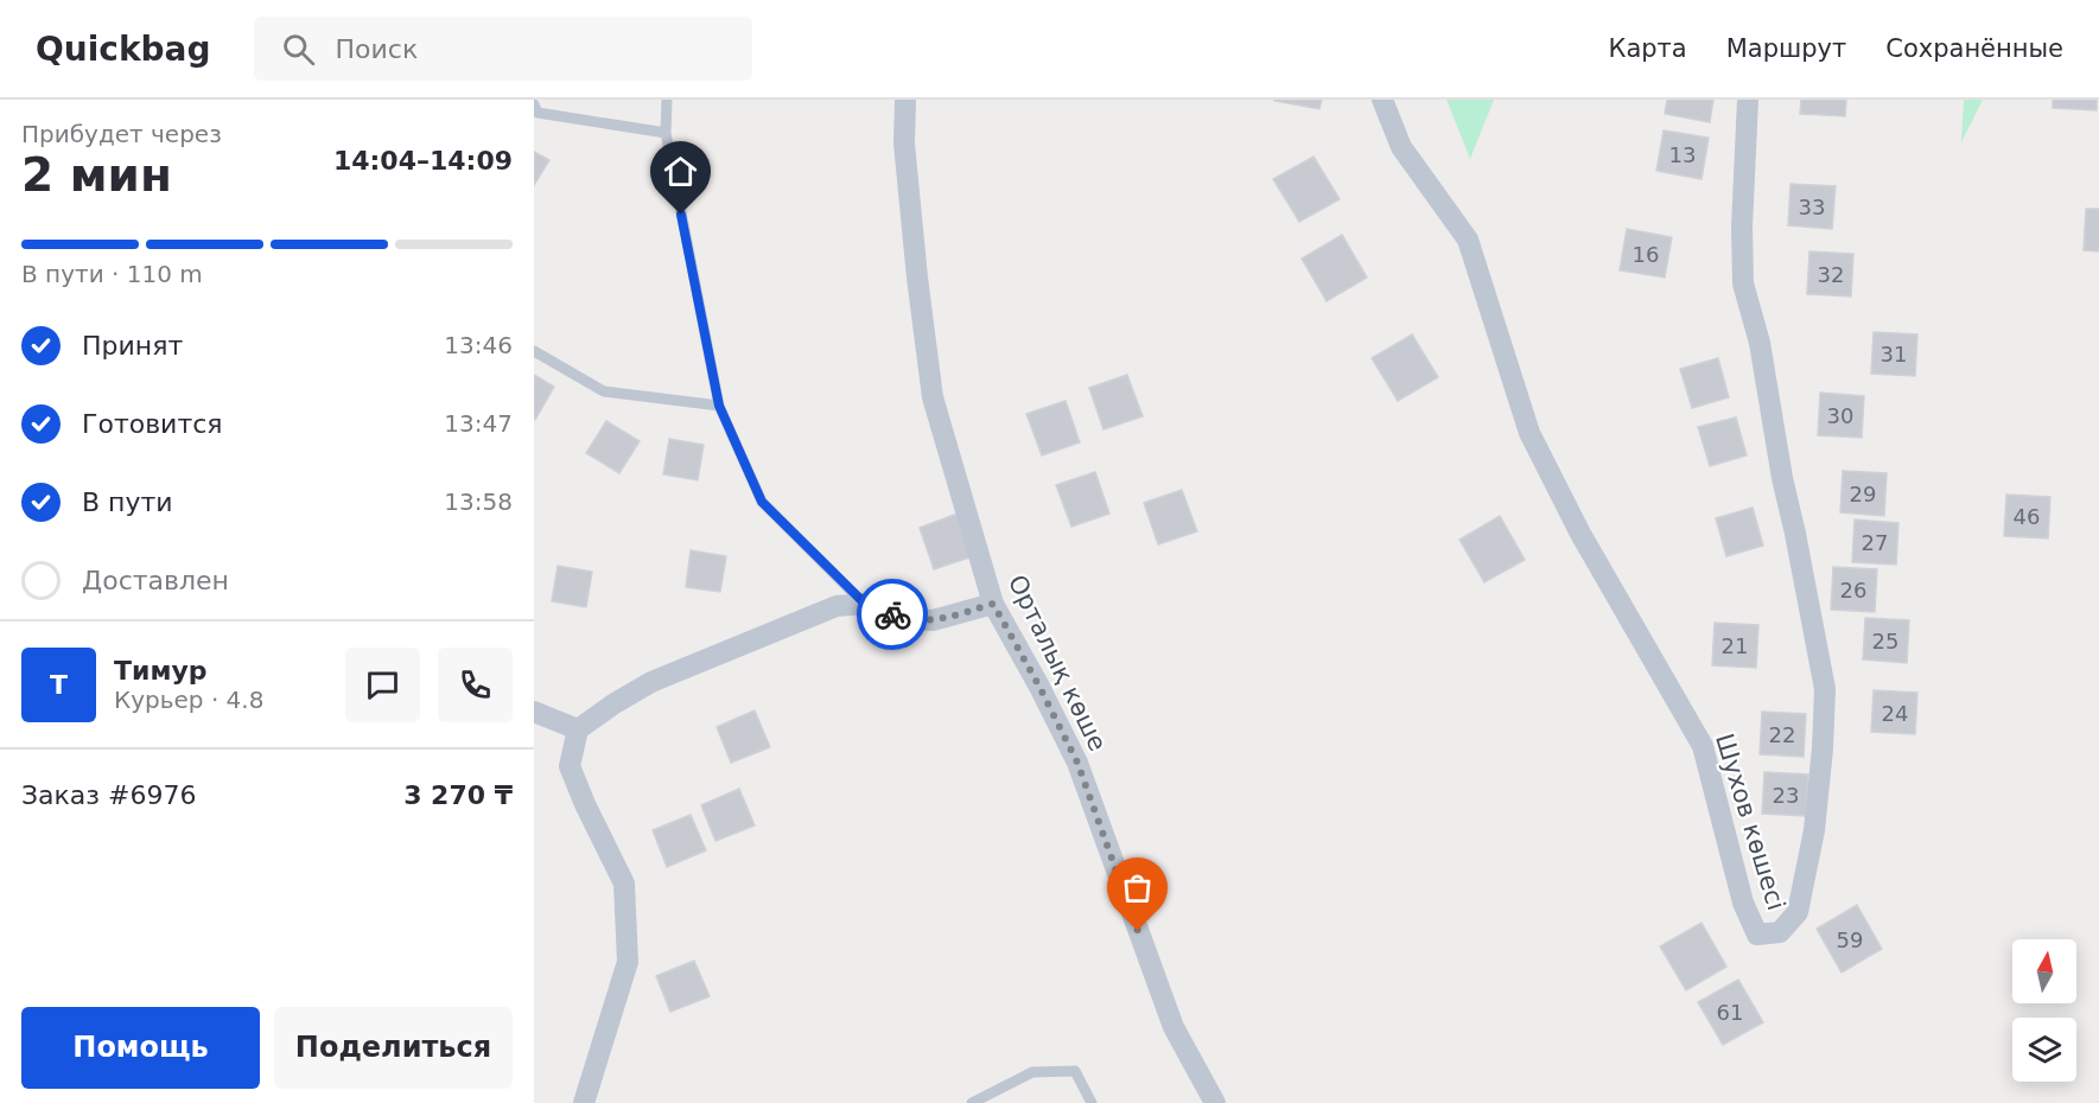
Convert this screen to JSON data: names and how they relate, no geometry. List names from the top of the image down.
{
  "streets": {
    "street": ["Орталық көше", "Шухов көшесі"]
  },
  "house_numbers": [
    "13",
    "33",
    "16",
    "32",
    "31",
    "30",
    "29",
    "46",
    "27",
    "26",
    "25",
    "21",
    "24",
    "22",
    "23",
    "59",
    "61"
  ],
  "north": "top",
  "page": {
    "header": "Quickbag",
    "search": "Поиск",
    "nav": ["Карта", "Маршрут", "Сохранённые"],
    "heading": ["2 мин", "Прибудет через", "14:04–14:09"],
    "panel": [
      "Тимур",
      "Курьер · 4.8",
      "Заказ #6976",
      "3 270 ₸"
    ],
    "bar": "В пути · 110 m",
    "list": [
      ["Принят", "13:46"],
      ["Готовится", "13:47"],
      ["В пути", "13:58"],
      "Доставлен"
    ],
    "round": "Т",
    "buttons": ["Помощь", "Поделиться"]
  }
}
